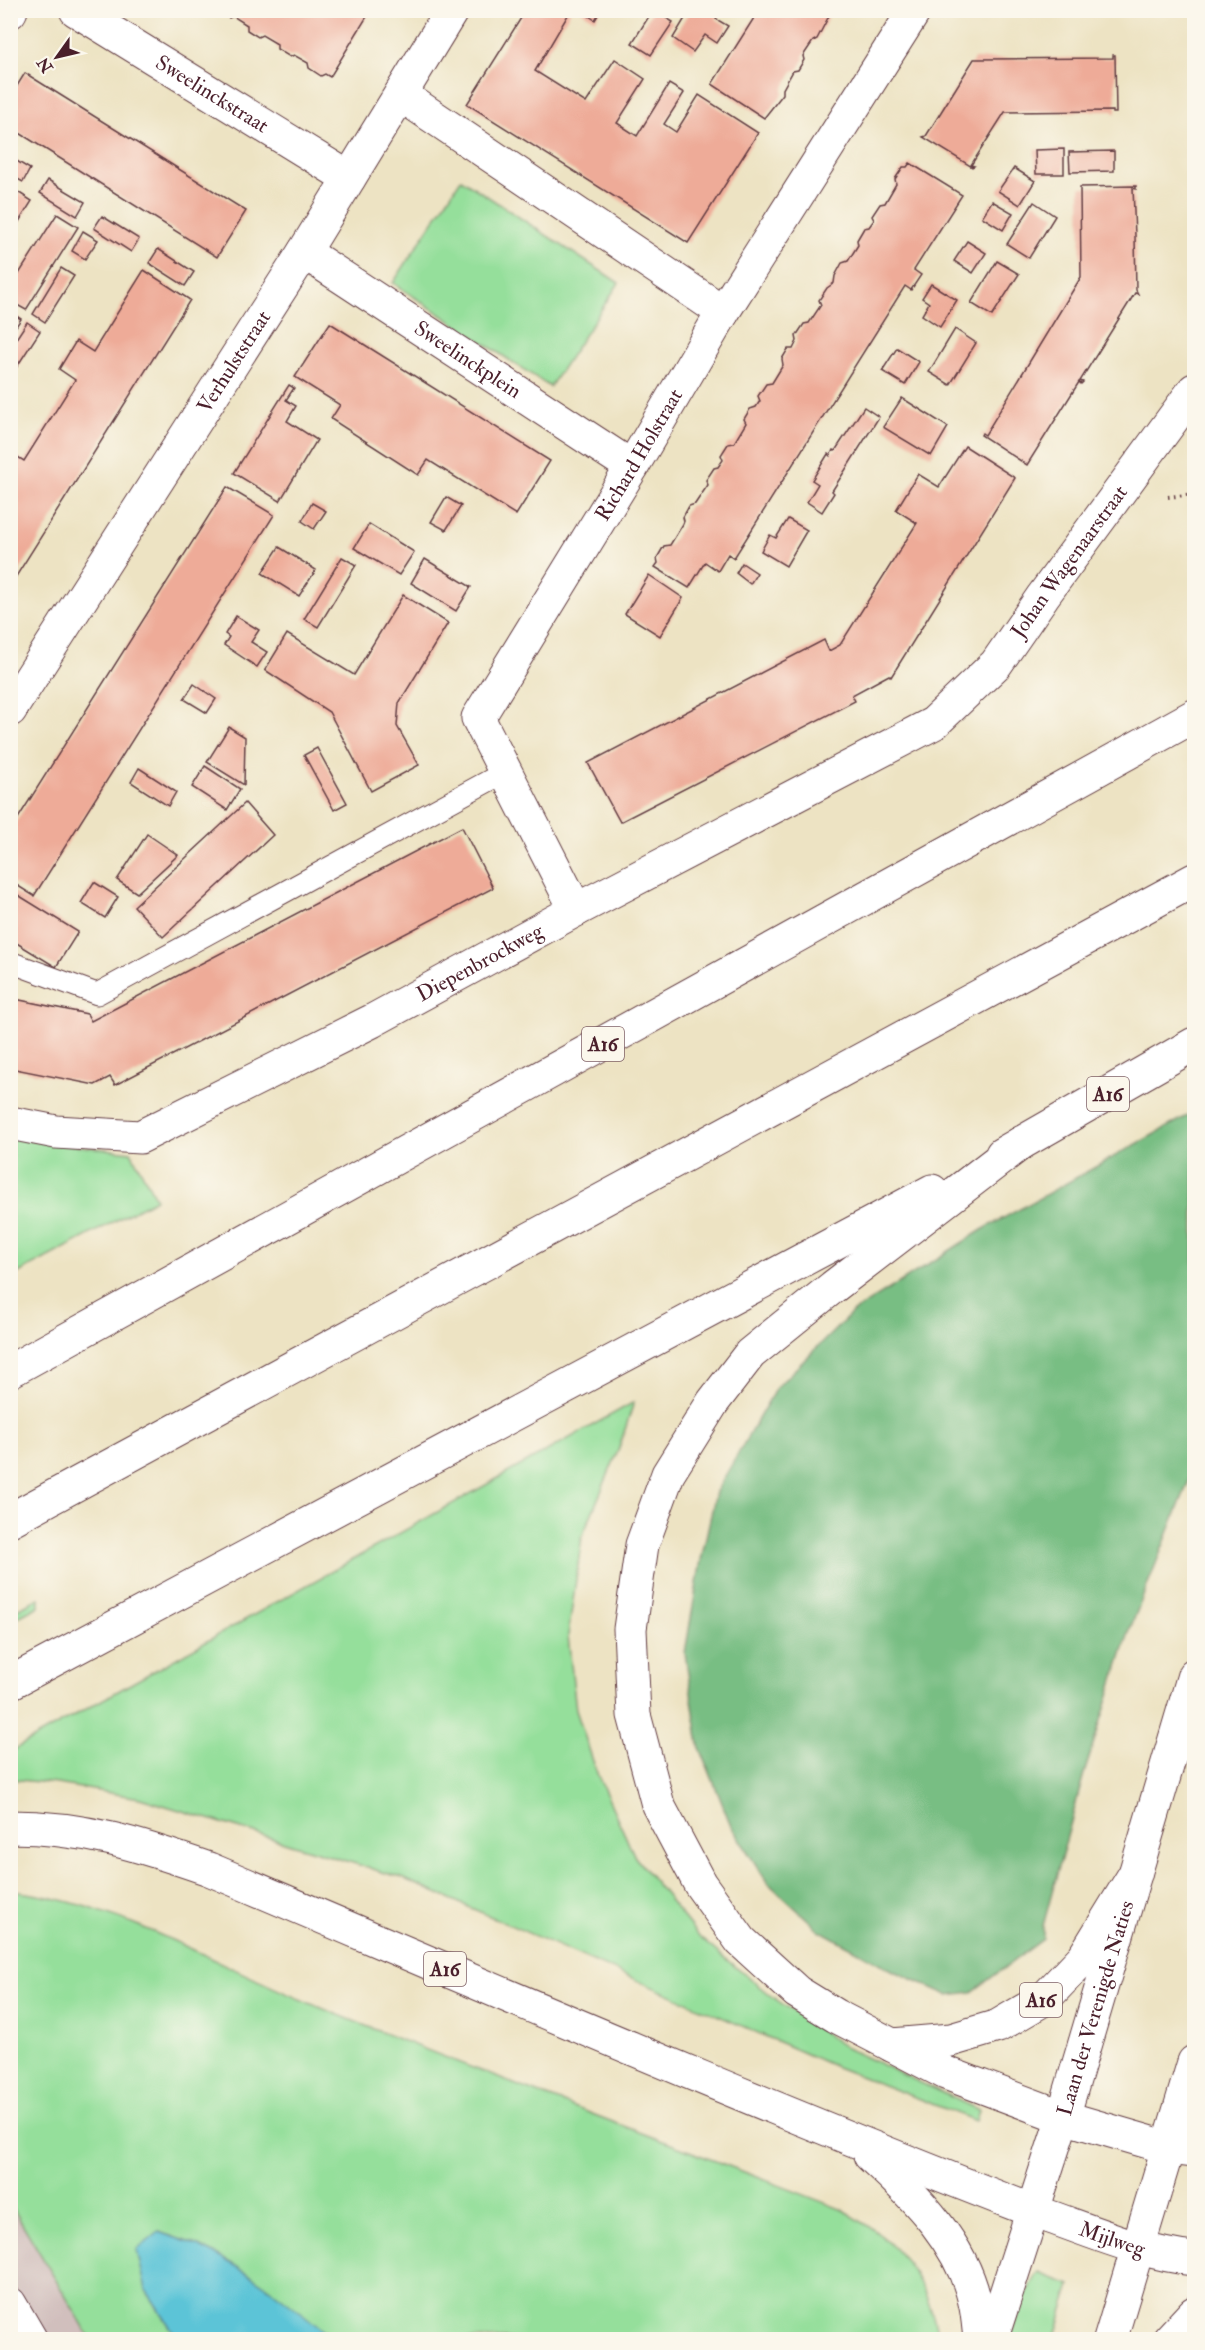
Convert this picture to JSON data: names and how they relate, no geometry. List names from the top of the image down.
{
  "streets": {
    "main road": [
      "Sweelinckstraat",
      "Sweelinckplein",
      "Verhulststraat",
      "Richard Holstraat",
      "Johan Wagenaarstraat",
      "Diepenbrockweg",
      "A16",
      "Laan der Verenigde Naties",
      "Mijlweg"
    ]
  },
  "crossings": [
    ["Sweelinckstraat", "Verhulststraat"],
    ["Sweelinckplein", "Verhulststraat"],
    ["Sweelinckplein", "Richard Holstraat"],
    ["Richard Holstraat", "Diepenbrockweg"],
    ["Johan Wagenaarstraat", "Diepenbrockweg"],
    ["A16", "Laan der Verenigde Naties"],
    ["A16", "Mijlweg"],
    ["Laan der Verenigde Naties", "Mijlweg"]
  ],
  "north": "bottom left"
}
